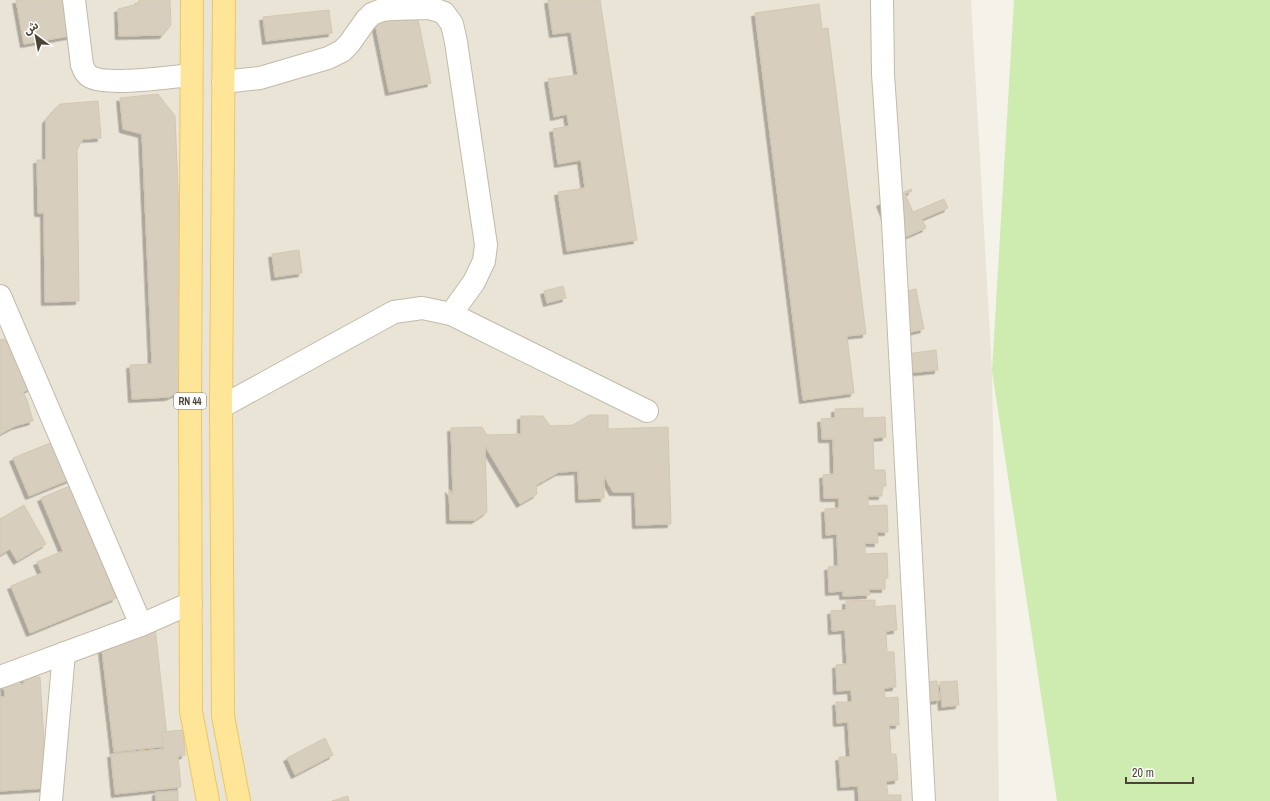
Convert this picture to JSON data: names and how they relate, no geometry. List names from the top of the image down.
{
  "streets": {
    "main road": ["RN 44"]
  },
  "scale_bar": "20 m",
  "north": "top left"
}
